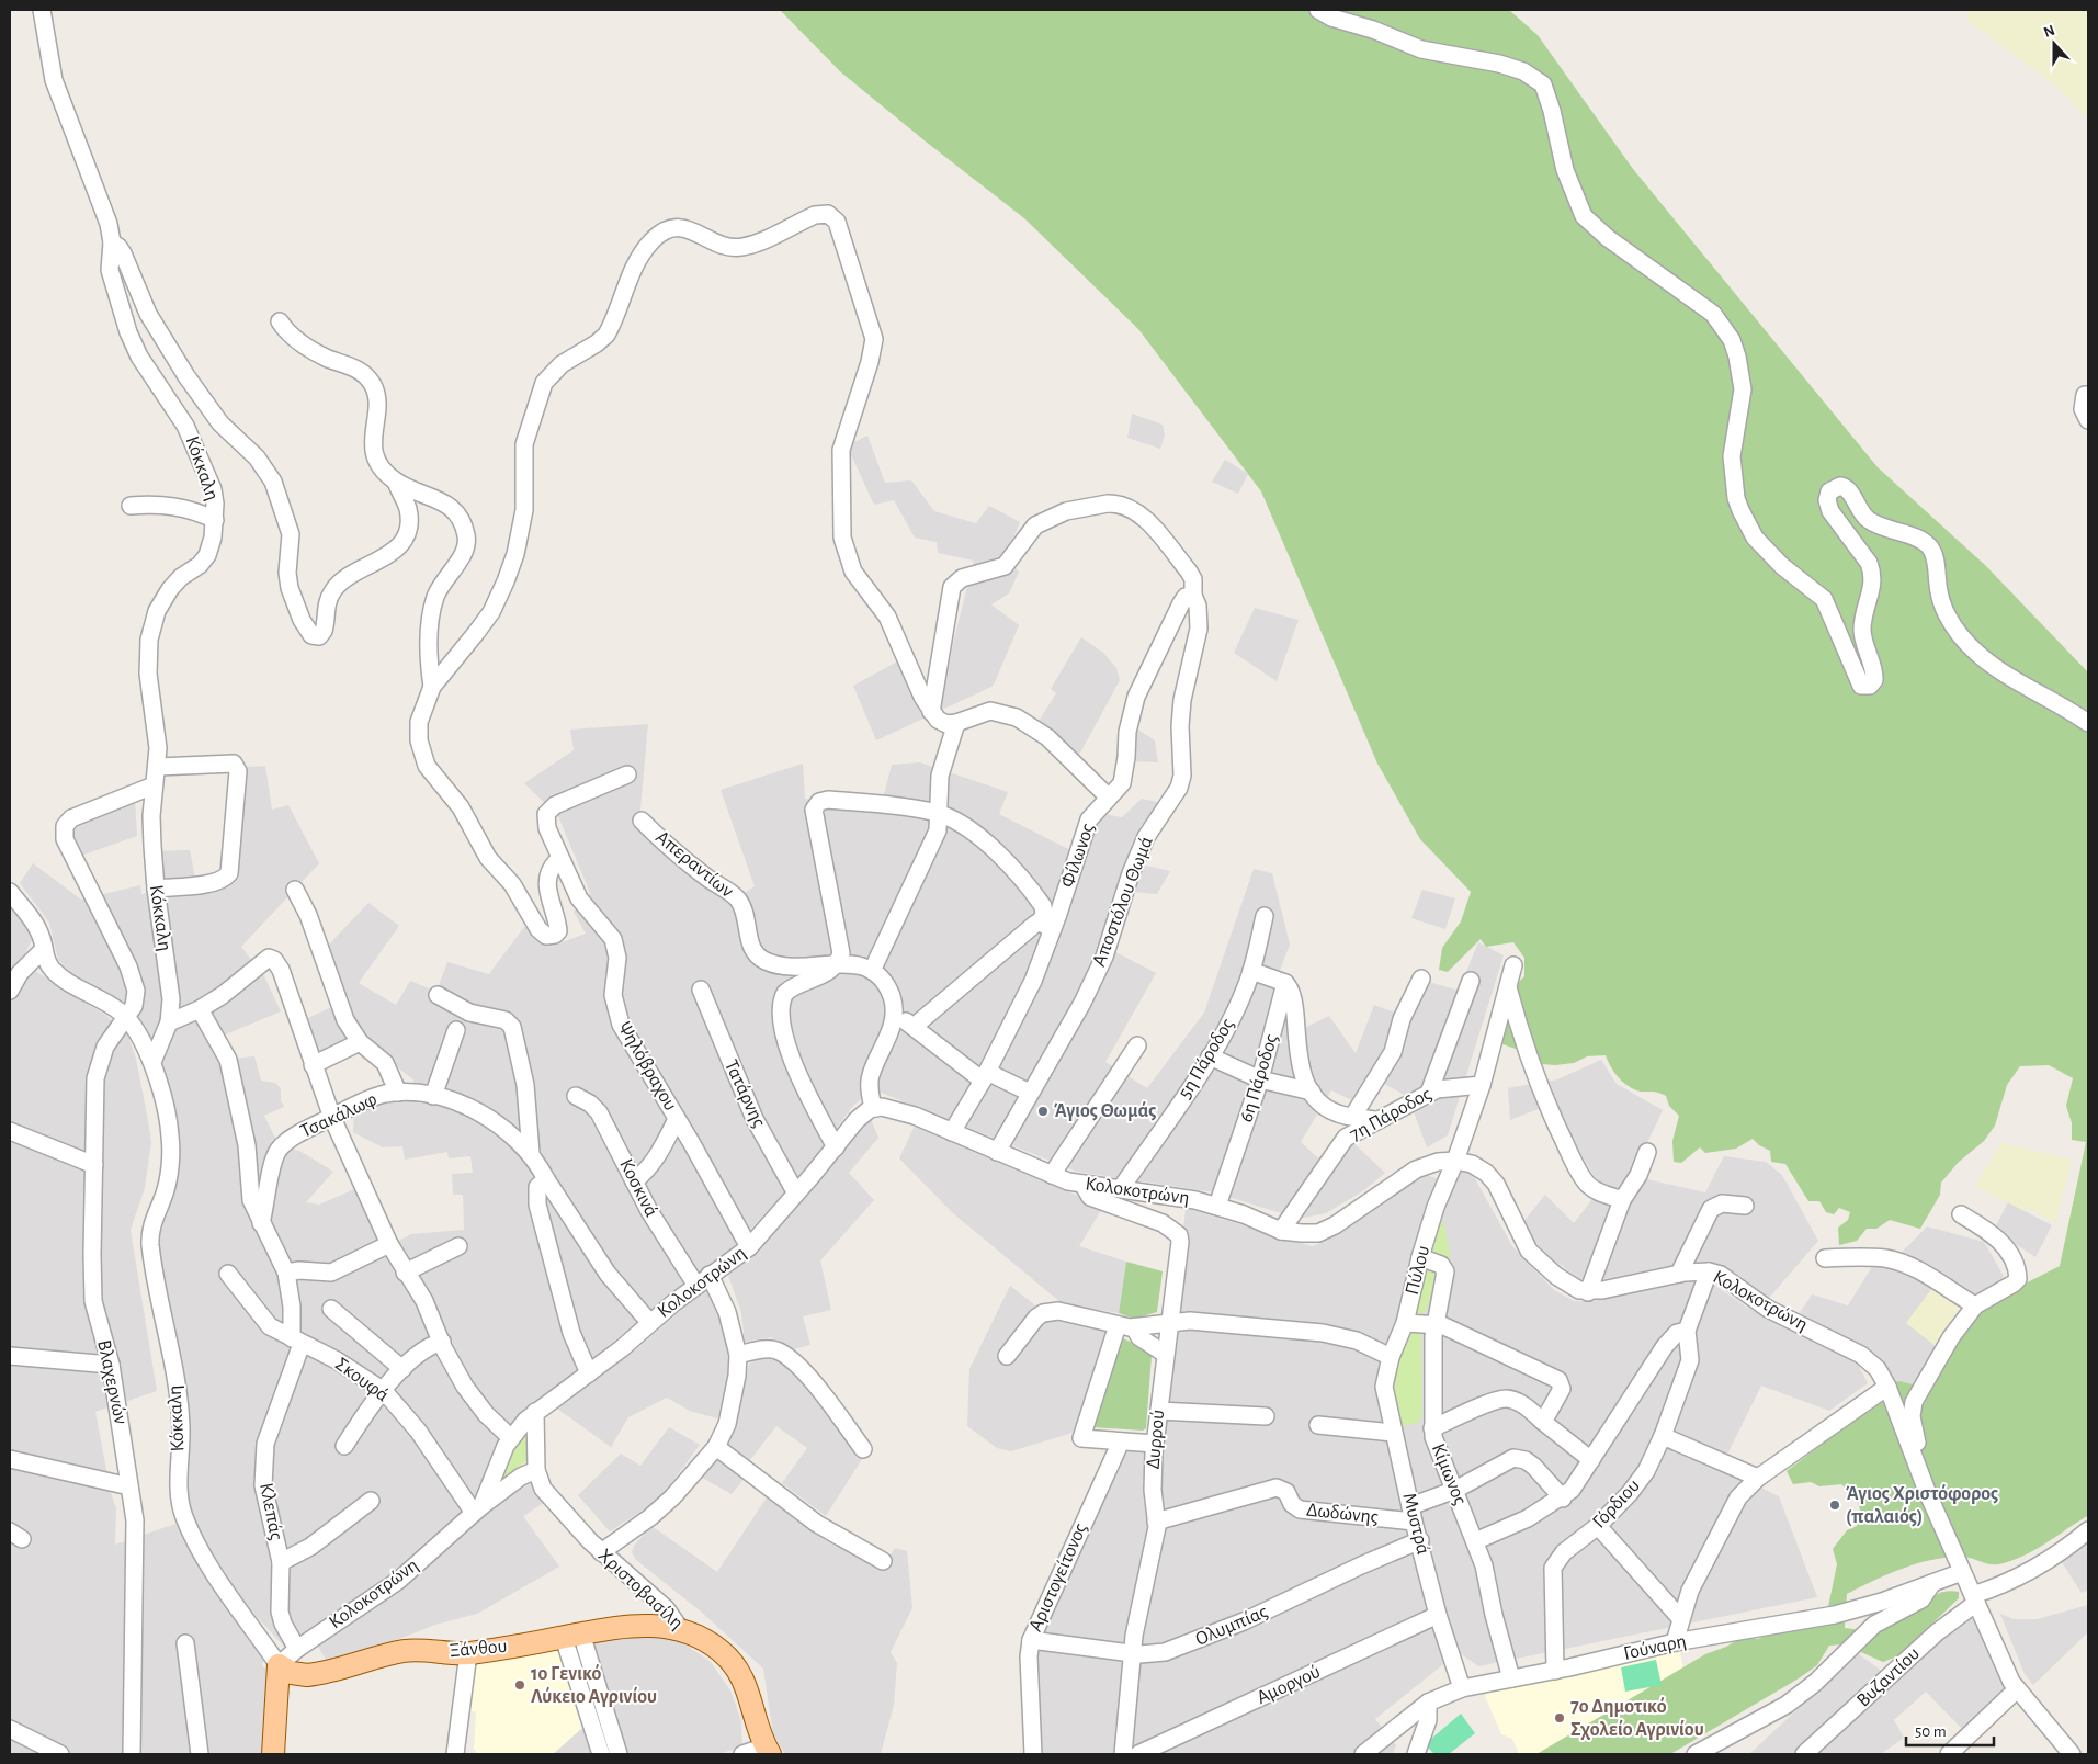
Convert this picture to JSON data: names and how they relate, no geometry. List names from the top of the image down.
{
  "streets": {
    "main road": ["Χριστοβασίλη", "Ξάνθου"],
    "street": [
      "Κόκκαλη",
      "Φίλωνος",
      "Απεραντίων",
      "Αποστόλου Θωμά",
      "5η Πάροδος",
      "Ψηλόβραχου",
      "6η Πάροδος",
      "Τατάρνης",
      "7η Πάροδος",
      "Τσακάλωφ",
      "Κοσκινά",
      "Κολοκοτρώνη",
      "Πύλου",
      "Σκουφά",
      "Βλαχερνών",
      "Δυρρού",
      "Κίμωνος",
      "Γόρδιου",
      "Κλεπάς",
      "Δωδώνης",
      "Μυστρά",
      "Αριστογείτονος",
      "Ολυμπίας",
      "Γούναρη",
      "Βυζαντίου",
      "Αμοργού"
    ]
  },
  "crossings": [
    ["Κόκκαλη", "Κολοκοτρώνη"],
    ["Κόκκαλη", "Βλαχερνών"],
    ["Κόκκαλη", "Ξάνθου"],
    ["Φίλωνος", "Αποστόλου Θωμά"],
    ["Φίλωνος", "Κολοκοτρώνη"],
    ["Αποστόλου Θωμά", "Κολοκοτρώνη"],
    ["5η Πάροδος", "Κολοκοτρώνη"],
    ["Ψηλόβραχου", "Κολοκοτρώνη"],
    ["6η Πάροδος", "Κολοκοτρώνη"],
    ["Τατάρνης", "Κολοκοτρώνη"],
    ["7η Πάροδος", "Κολοκοτρώνη"],
    ["7η Πάροδος", "Πύλου"],
    ["Τσακάλωφ", "Κολοκοτρώνη"],
    ["Τσακάλωφ", "Κλεπάς"],
    ["Κοσκινά", "Κολοκοτρώνη"],
    ["Κολοκοτρώνη", "Πύλου"],
    ["Κολοκοτρώνη", "Σκουφά"],
    ["Κολοκοτρώνη", "Δυρρού"],
    ["Κολοκοτρώνη", "Γόρδιου"],
    ["Κολοκοτρώνη", "Κλεπάς"],
    ["Κολοκοτρώνη", "Χριστοβασίλη"],
    ["Κολοκοτρώνη", "Γούναρη"],
    ["Κολοκοτρώνη", "Ξάνθου"],
    ["Κολοκοτρώνη", "Βυζαντίου"],
    ["Πύλου", "Κίμωνος"],
    ["Πύλου", "Μυστρά"],
    ["Σκουφά", "Κλεπάς"],
    ["Δυρρού", "Δωδώνης"],
    ["Δυρρού", "Ολυμπίας"],
    ["Κίμωνος", "Γούναρη"],
    ["Γόρδιου", "Γούναρη"],
    ["Δωδώνης", "Μυστρά"],
    ["Μυστρά", "Ολυμπίας"],
    ["Μυστρά", "Γούναρη"],
    ["Μυστρά", "Αμοργού"],
    ["Αριστογείτονος", "Ολυμπίας"],
    ["Χριστοβασίλη", "Ξάνθου"]
  ],
  "places": [
    "Άγιος Θωμάς",
    "Άγιος Χριστόφορος (παλαιός)",
    "1ο Γενικό Λύκειο Αγρινίου",
    "7ο Δημοτικό Σχολείο Αγρινίου"
  ],
  "scale_bar": "50 m",
  "north": "top"
}
